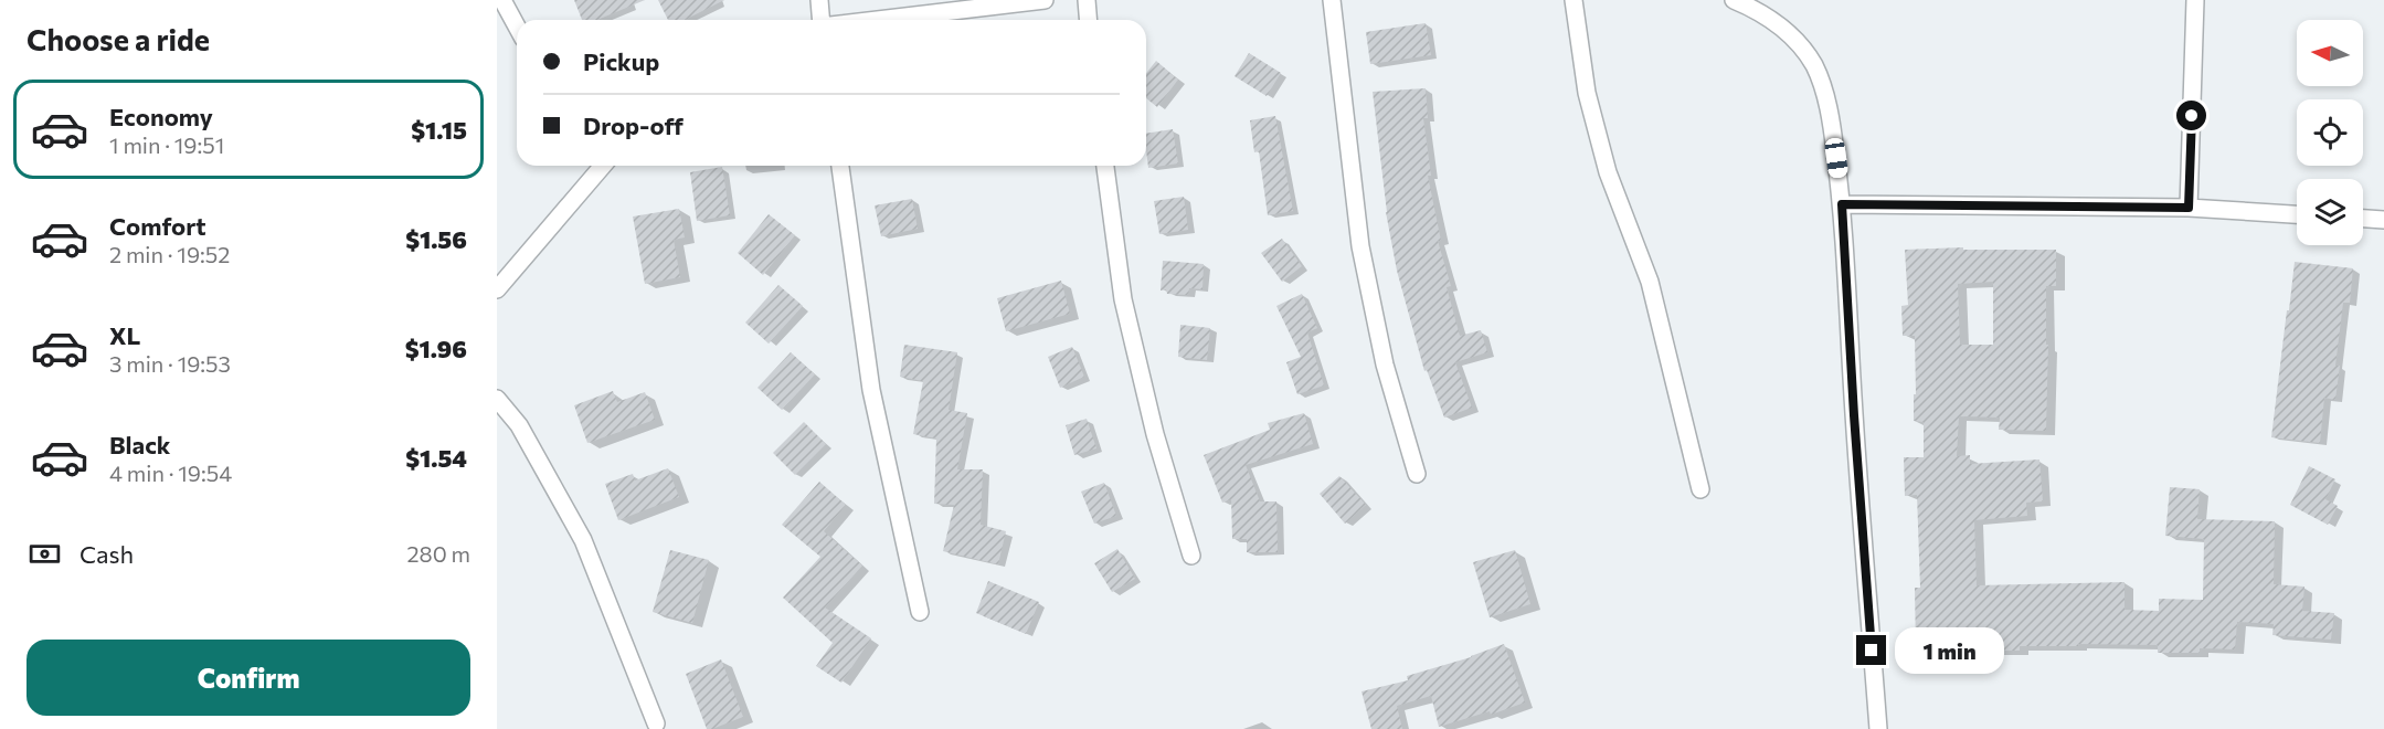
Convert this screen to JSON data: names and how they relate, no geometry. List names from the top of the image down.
{
  "north": "left",
  "page": {
    "heading": "Choose a ride",
    "banner": ["Pickup", "Drop-off"],
    "list": [
      {
        "name": "Economy",
        "note": "1 min · 19:51",
        "value": "$1.15"
      },
      {
        "name": "Comfort",
        "note": "2 min · 19:52",
        "value": "$1.56"
      },
      {
        "name": "XL",
        "note": "3 min · 19:53",
        "value": "$1.96"
      },
      {
        "name": "Black",
        "note": "4 min · 19:54",
        "value": "$1.54"
      }
    ],
    "pay": ["Cash", "280 m"],
    "buttons": "Confirm",
    "bubble": "1 min"
  }
}
